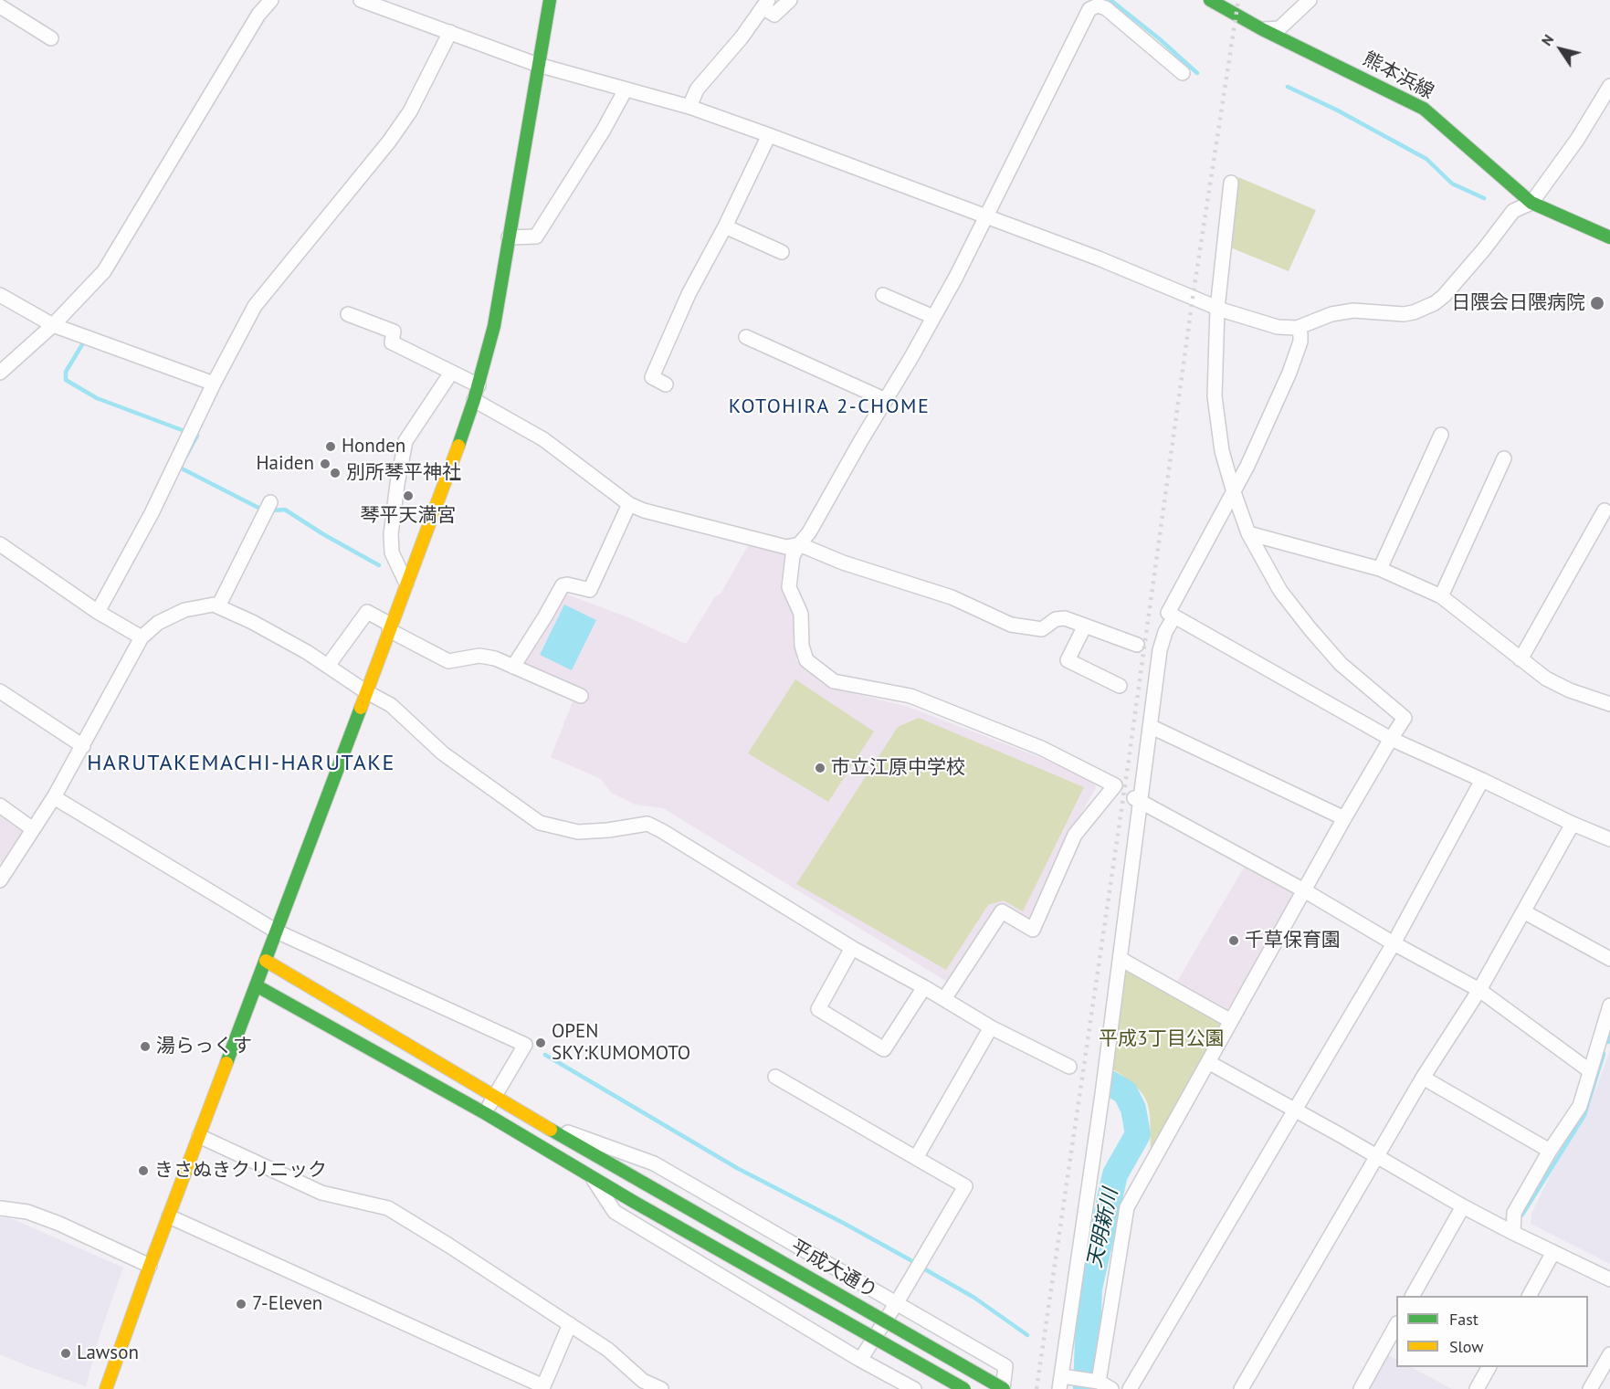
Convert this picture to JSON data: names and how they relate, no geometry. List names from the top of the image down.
{
  "streets": {
    "street": ["熊本浜線", "平成大通り"]
  },
  "districts": ["KOTOHIRA 2-CHOME", "HARUTAKEMACHI-HARUTAKE"],
  "water": ["天明新川"],
  "parks": ["平成3丁目公園"],
  "places": [
    "日隈会日隈病院",
    "Honden",
    "Haiden",
    "別所琴平神社",
    "琴平天満宮",
    "市立江原中学校",
    "千草保育園",
    "OPEN SKY:KUMOMOTO",
    "湯らっくす",
    "きさぬきクリニック",
    "7-Eleven",
    "Lawson"
  ],
  "legend": ["Fast", "Slow"],
  "north": "top left"
}
